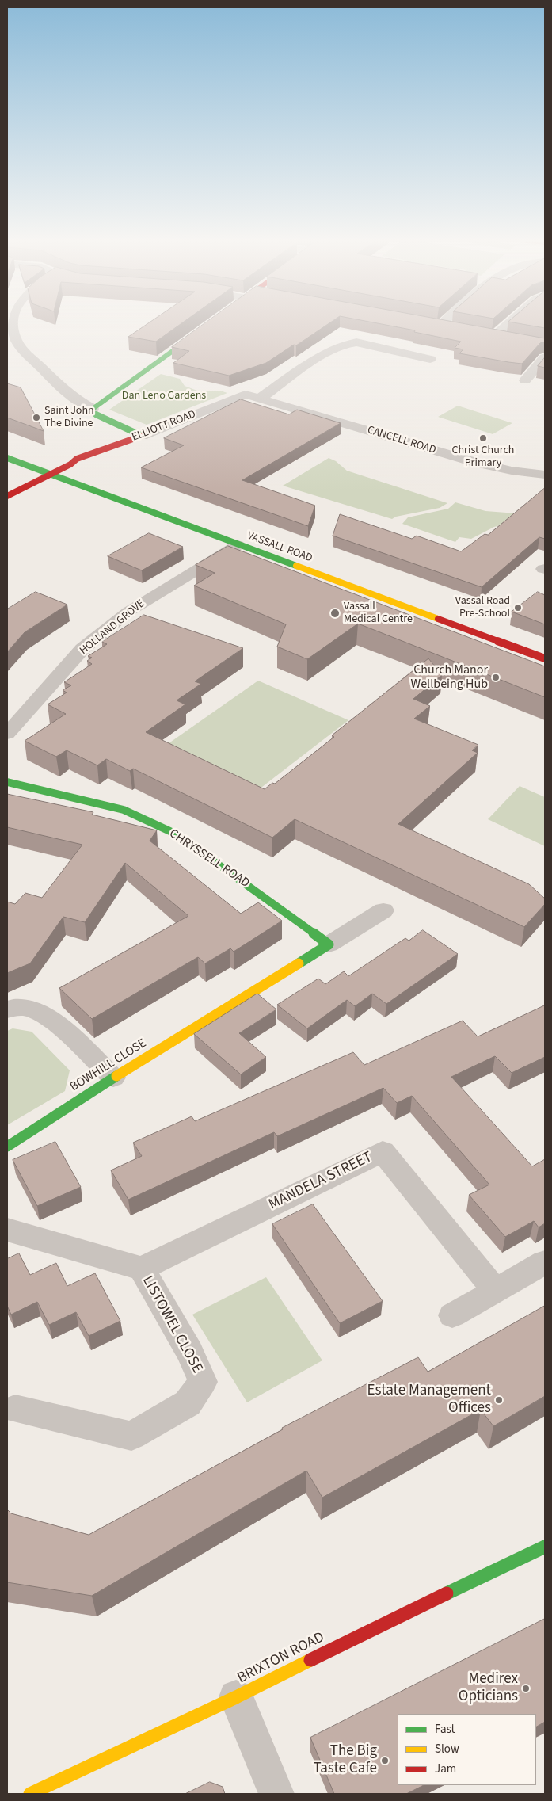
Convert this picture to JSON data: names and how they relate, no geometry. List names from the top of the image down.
{
  "streets": {
    "main road": [
      "ELLIOTT ROAD",
      "VASSALL ROAD",
      "CHRYSSELL ROAD",
      "BOWHILL CLOSE",
      "BRIXTON ROAD"
    ],
    "street": [
      "CANCELL ROAD",
      "HOLLAND GROVE",
      "MANDELA STREET",
      "LISTOWEL CLOSE"
    ]
  },
  "crossings": [
    ["ELLIOTT ROAD", "CANCELL ROAD"],
    ["ELLIOTT ROAD", "VASSALL ROAD"],
    ["VASSALL ROAD", "HOLLAND GROVE"],
    ["CHRYSSELL ROAD", "BOWHILL CLOSE"],
    ["MANDELA STREET", "LISTOWEL CLOSE"]
  ],
  "parks": ["Dan Leno Gardens"],
  "places": [
    "Saint John The Divine",
    "Christ Church Primary",
    "Vassal Road Pre-School",
    "Vassall Medical Centre",
    "Church Manor Wellbeing Hub",
    "Estate Management Offices",
    "Medirex Opticians",
    "The Big Taste Cafe"
  ],
  "legend": ["Fast", "Slow", "Jam"]
}
